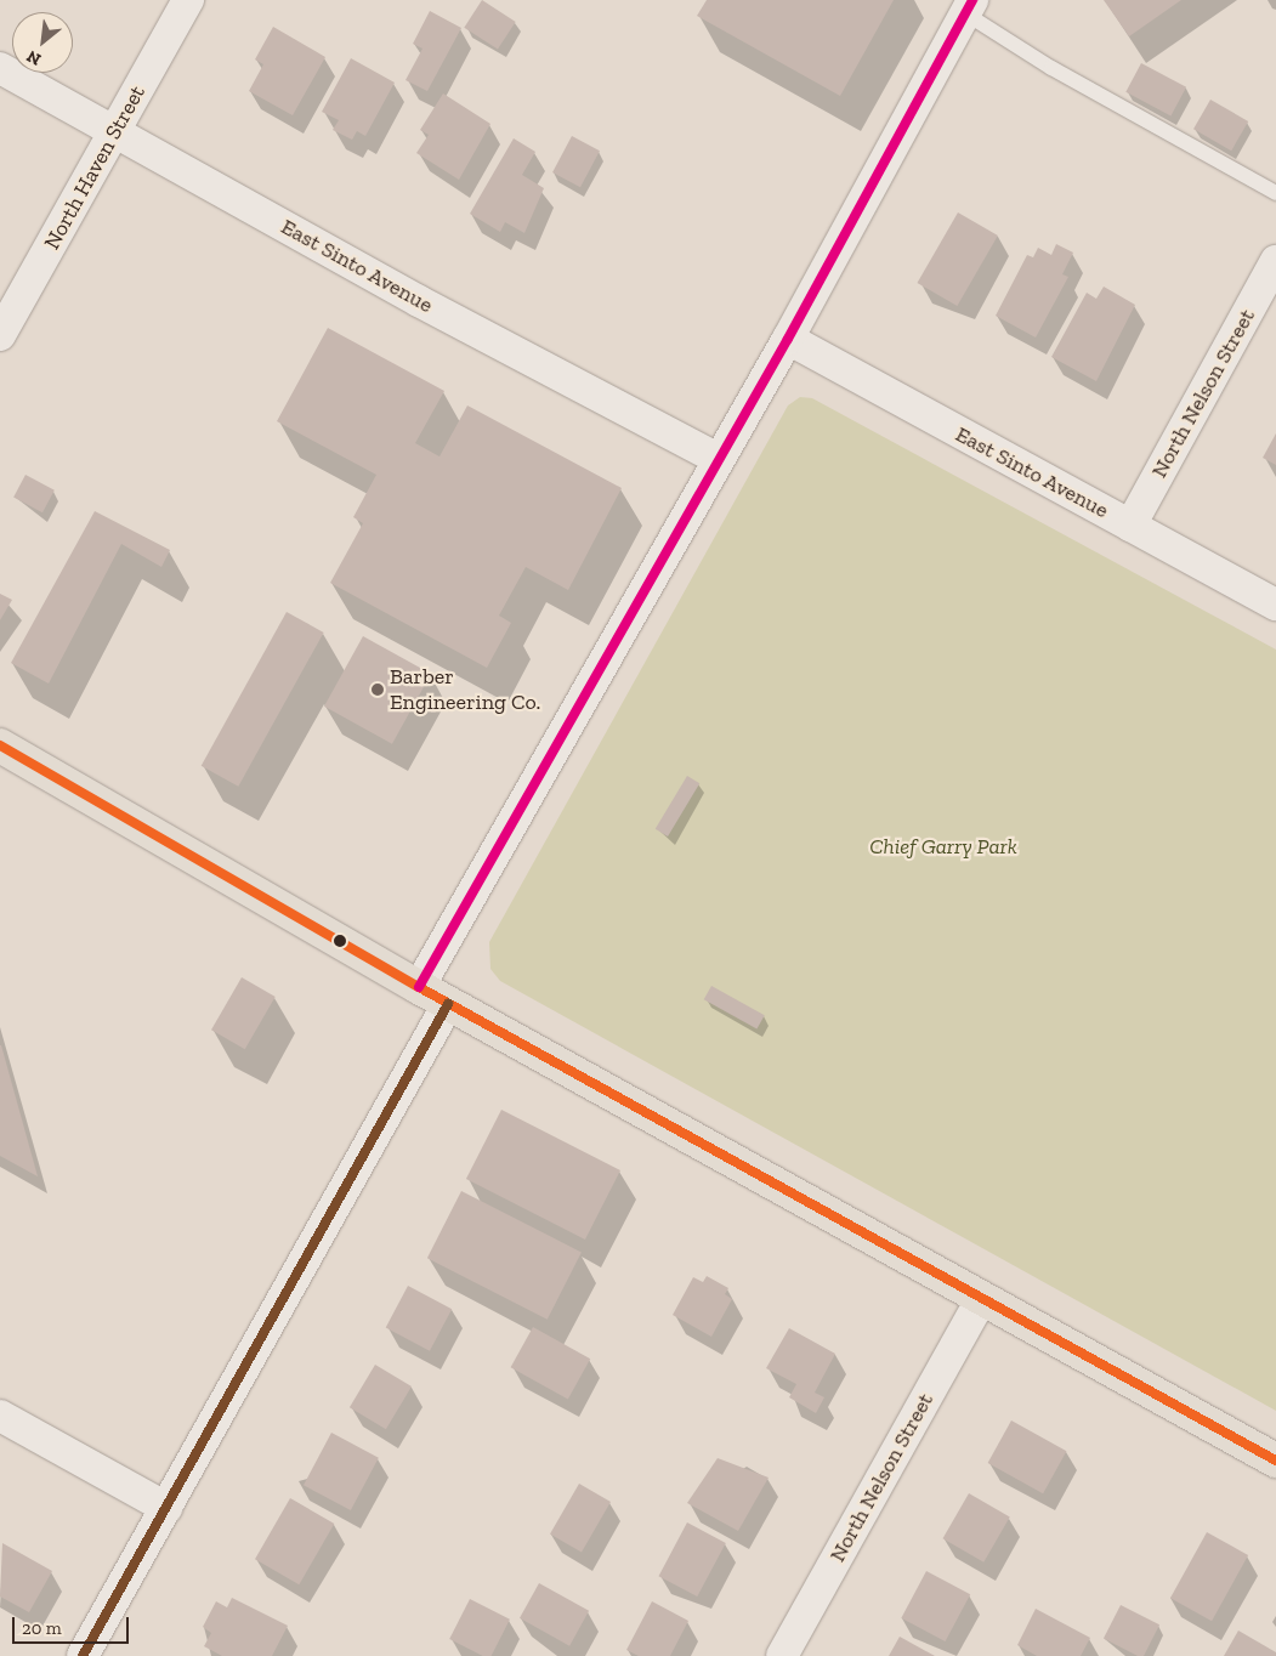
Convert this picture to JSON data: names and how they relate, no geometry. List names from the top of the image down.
{
  "streets": {
    "street": ["North Haven Street", "East Sinto Avenue", "North Nelson Street"]
  },
  "crossings": [
    ["North Haven Street", "East Sinto Avenue"],
    ["East Sinto Avenue", "North Nelson Street"]
  ],
  "parks": ["Chief Garry Park"],
  "places": ["Barber Engineering Co."],
  "scale_bar": "20 m",
  "north": "bottom left"
}
